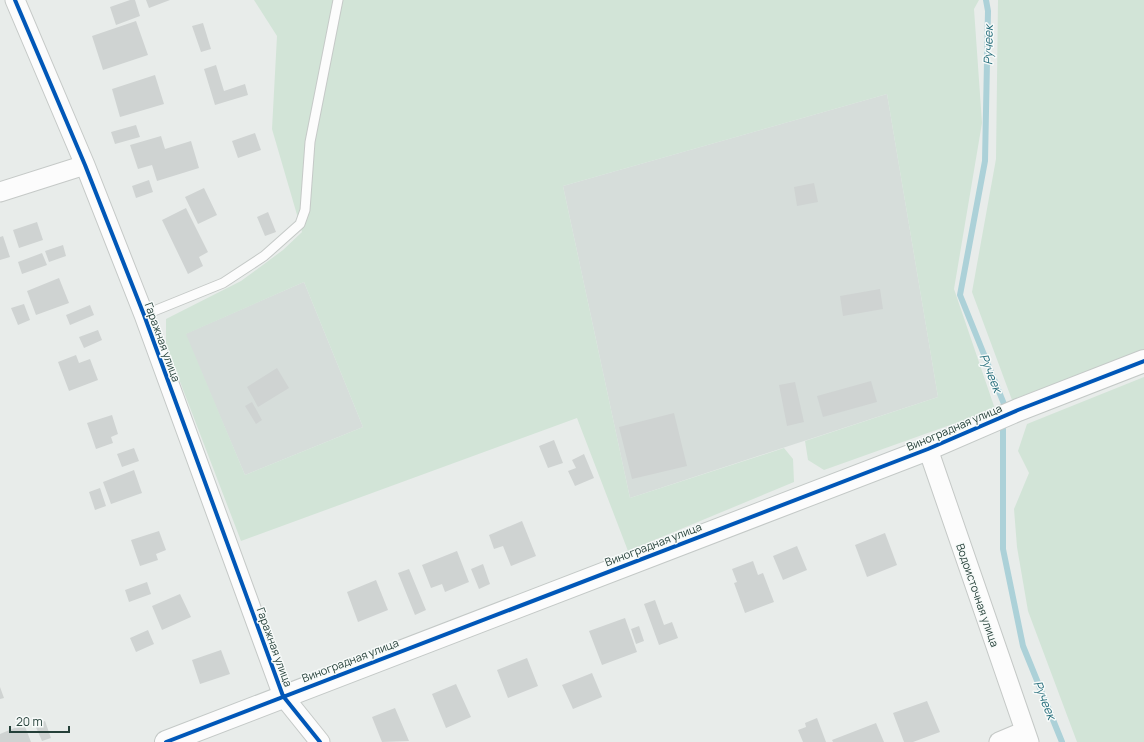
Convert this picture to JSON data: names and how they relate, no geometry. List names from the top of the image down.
{
  "streets": {
    "street": ["Гаражная улица", "Виноградная улица", "Водоисточная улица"]
  },
  "crossings": [
    ["Гаражная улица", "Виноградная улица"],
    ["Виноградная улица", "Водоисточная улица"]
  ],
  "water": ["Ручеек"],
  "scale_bar": "20 m"
}
